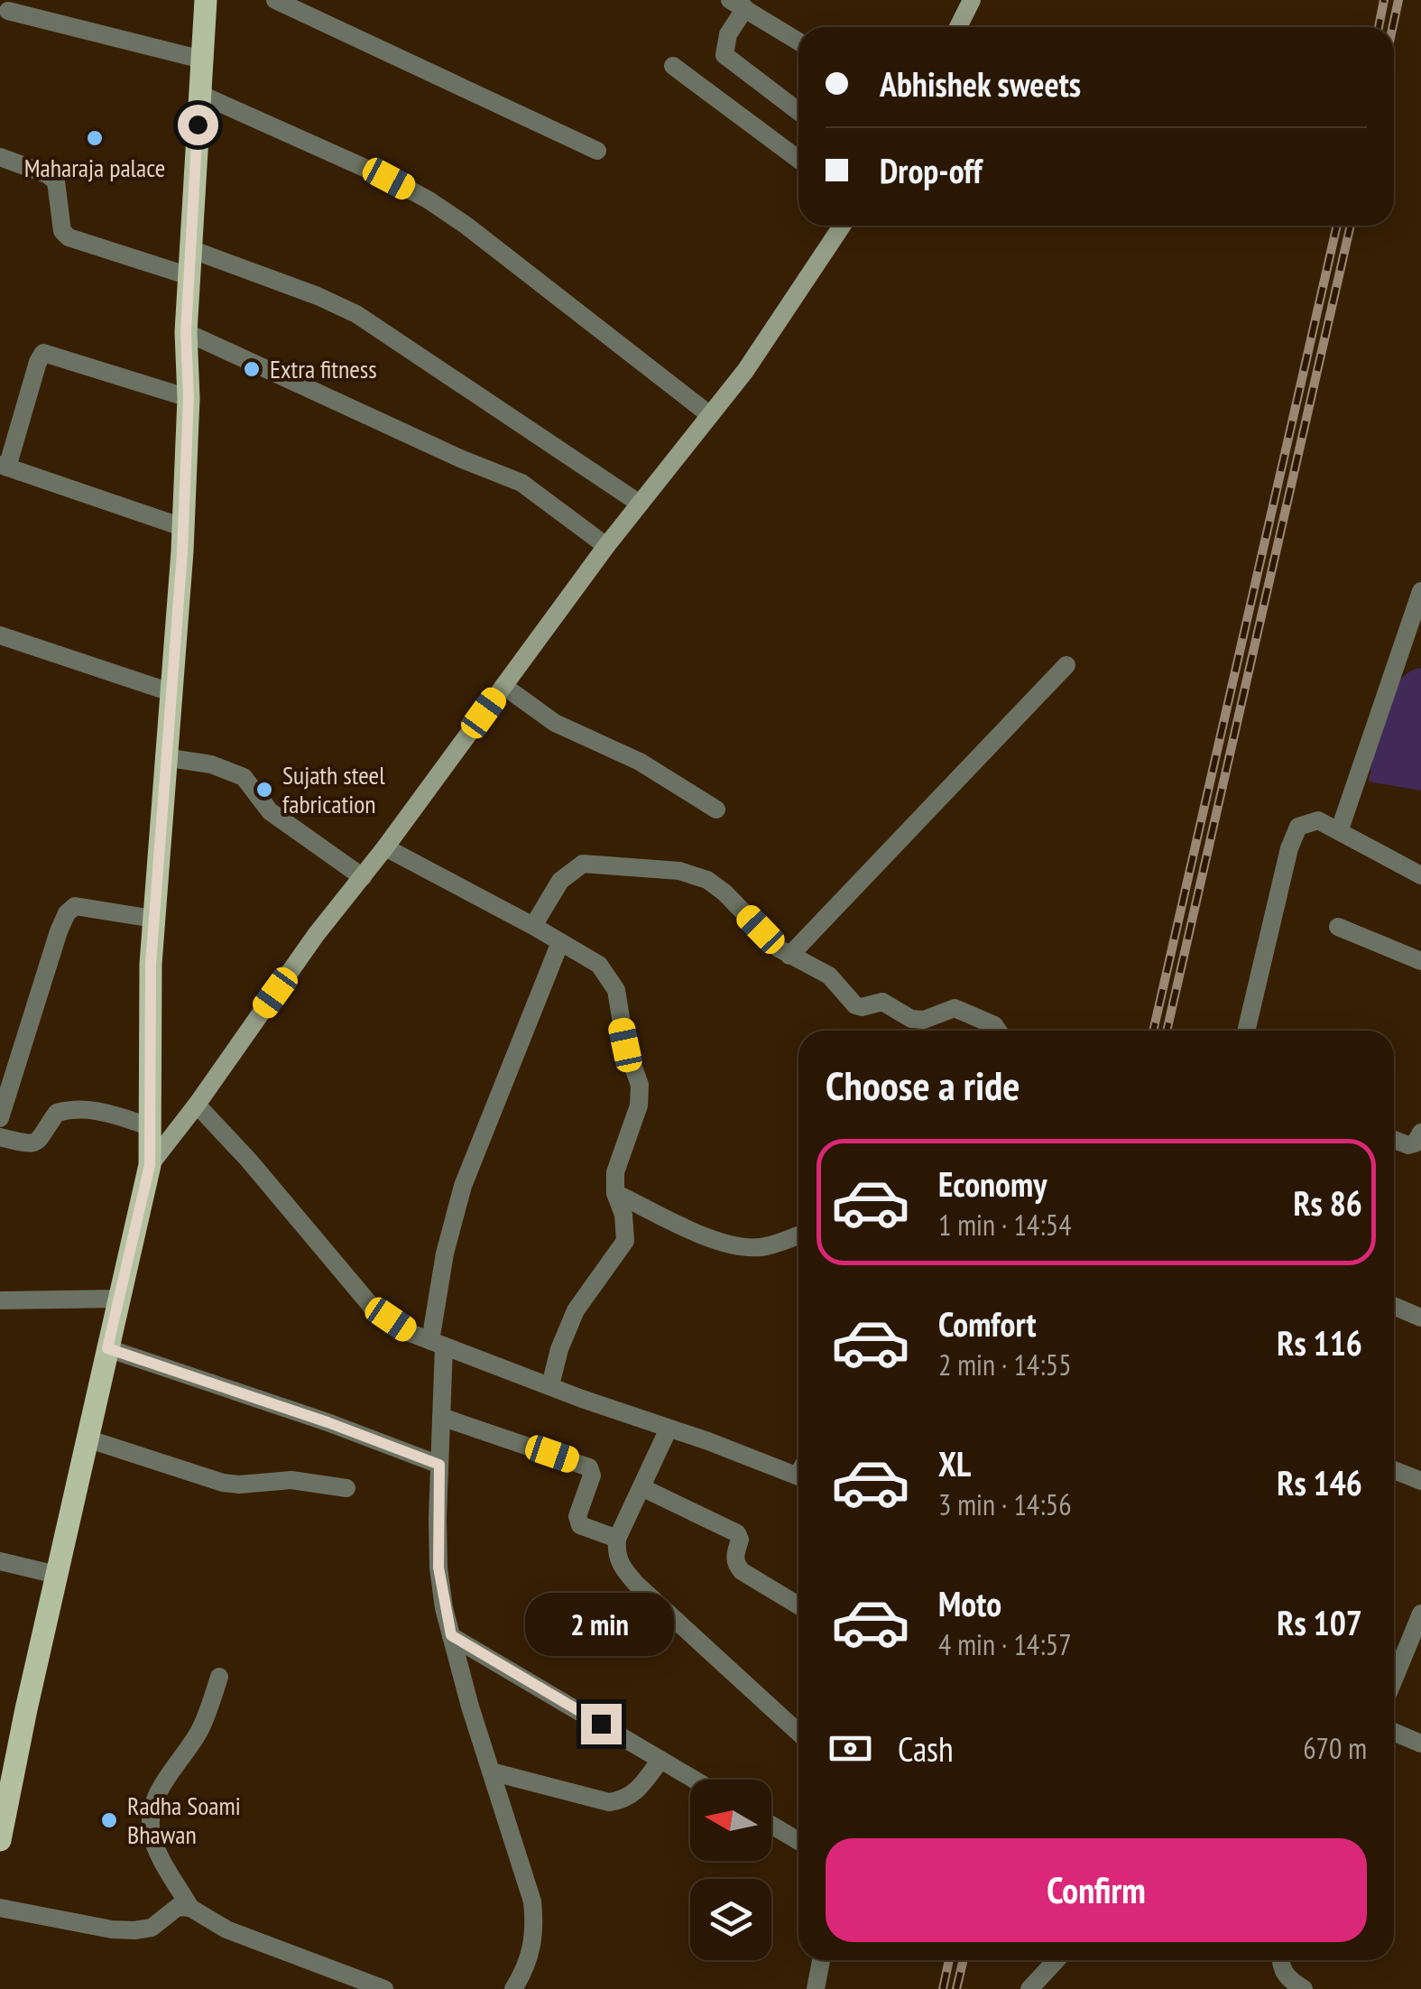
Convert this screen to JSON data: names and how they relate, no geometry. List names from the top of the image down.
{
  "places": [
    "Maharaja palace",
    "Extra fitness",
    "Sujath steel fabrication",
    "Radha Soami Bhawan"
  ],
  "north": "left",
  "page": {
    "banner": ["Abhishek sweets", "Drop-off"],
    "heading": "Choose a ride",
    "list": [
      {
        "name": "Economy",
        "note": "1 min · 14:54",
        "value": "Rs 86"
      },
      {
        "name": "Comfort",
        "note": "2 min · 14:55",
        "value": "Rs 116"
      },
      {
        "name": "XL",
        "note": "3 min · 14:56",
        "value": "Rs 146"
      },
      {
        "name": "Moto",
        "note": "4 min · 14:57",
        "value": "Rs 107"
      }
    ],
    "bubble": "2 min",
    "pay": ["Cash", "670 m"],
    "buttons": "Confirm"
  }
}
